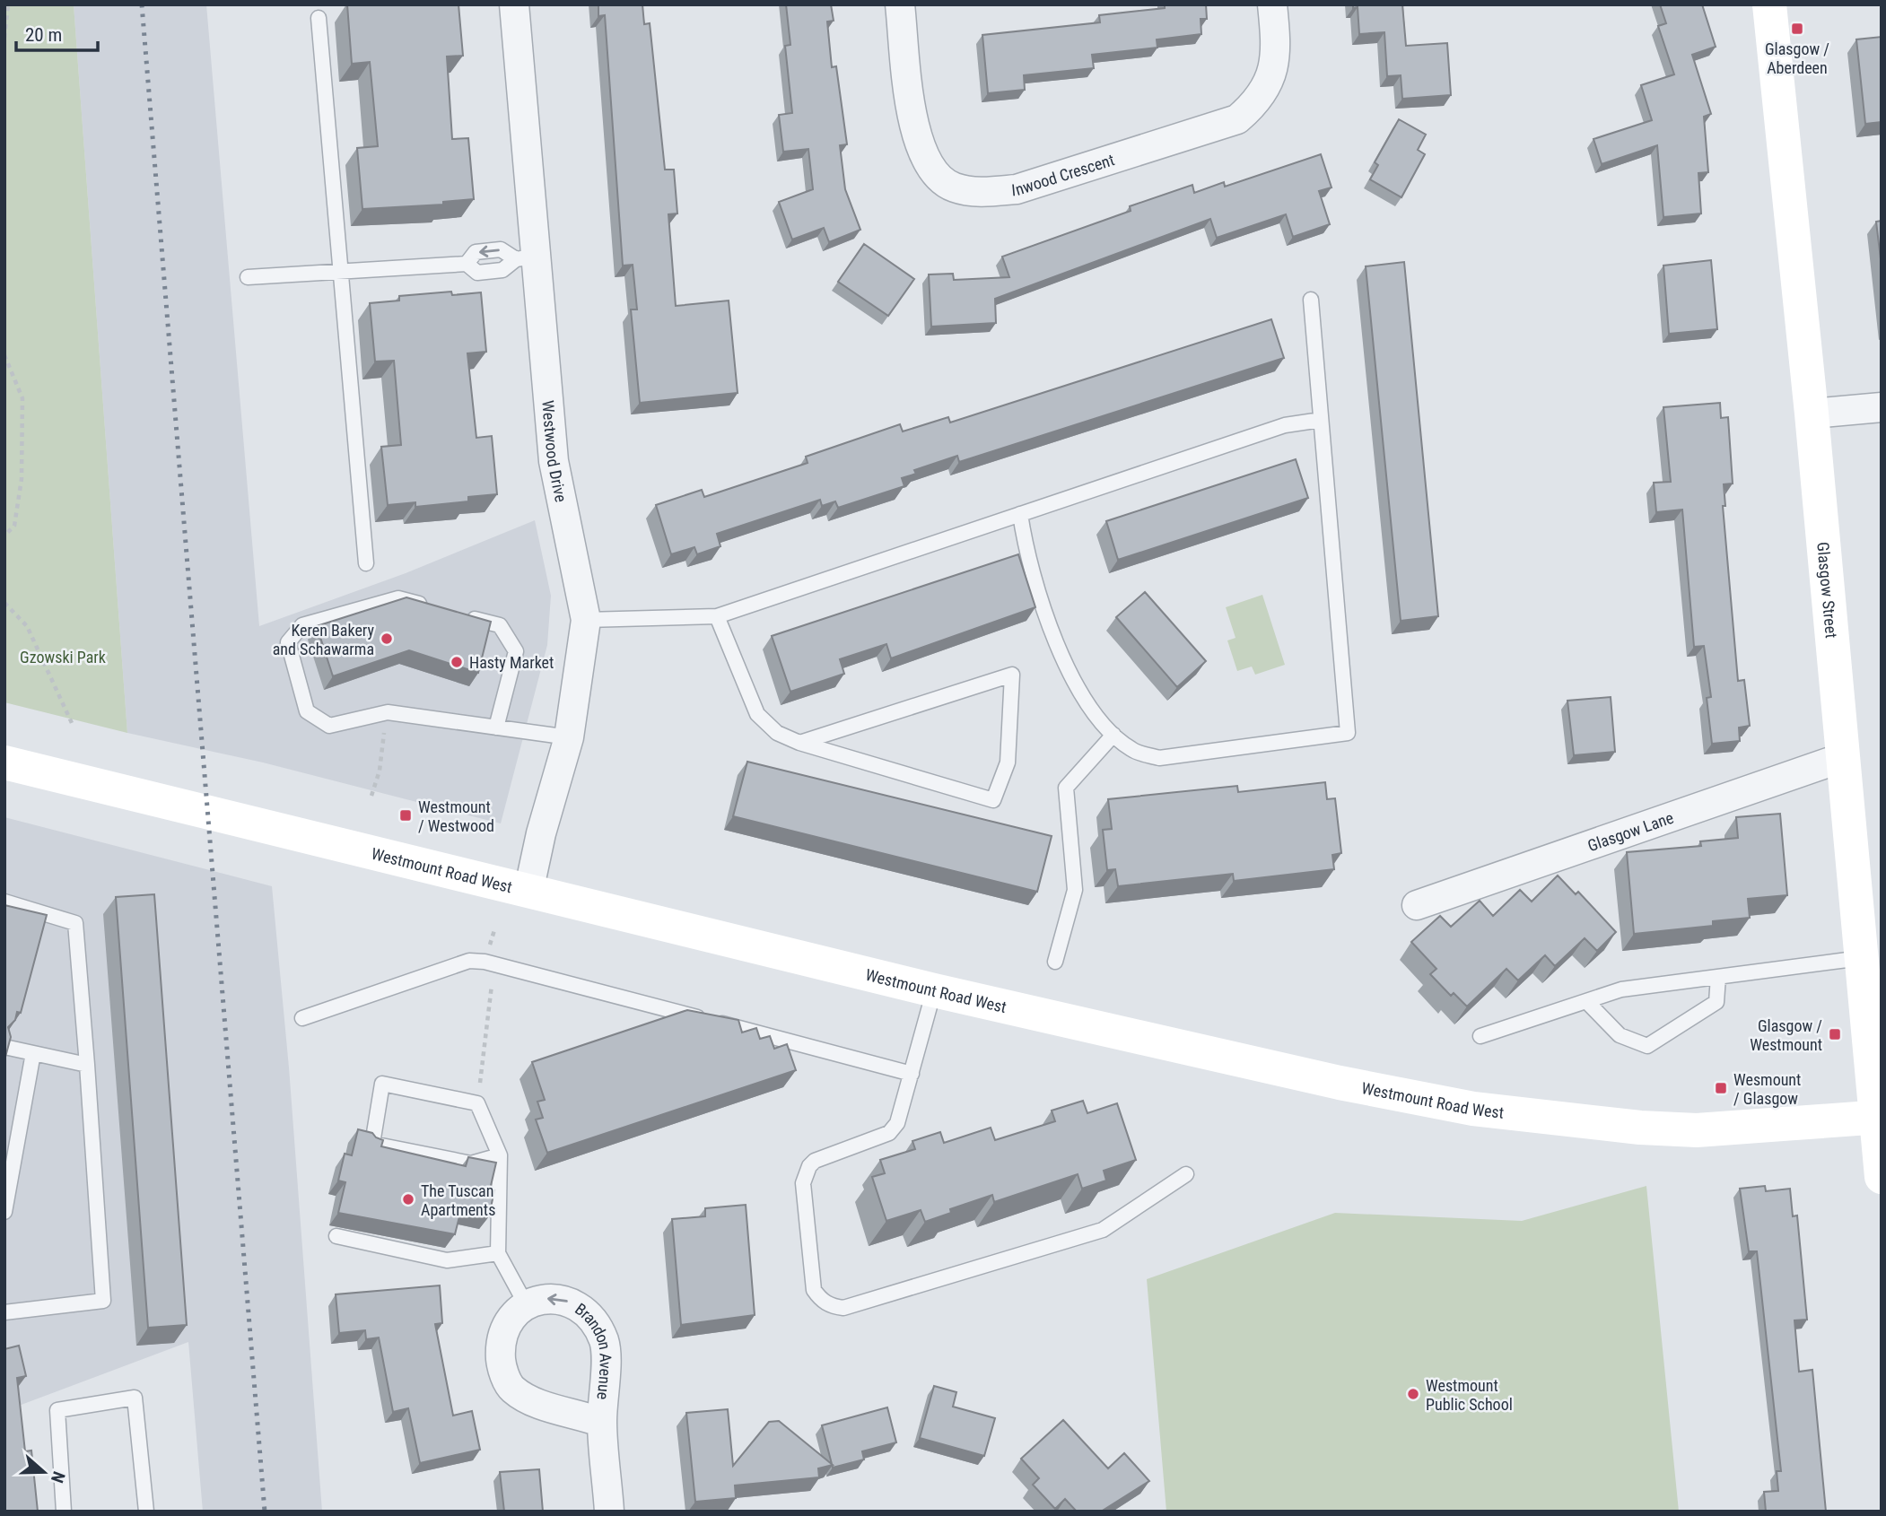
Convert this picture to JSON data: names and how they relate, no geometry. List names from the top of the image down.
{
  "streets": {
    "main road": ["Glasgow Street", "Westmount Road West"],
    "street": [
      "Inwood Crescent",
      "Westwood Drive",
      "Glasgow Lane",
      "Brandon Avenue"
    ]
  },
  "crossings": [
    ["Westwood Drive", "Westmount Road West"],
    ["Glasgow Street", "Glasgow Lane"],
    ["Glasgow Street", "Westmount Road West"]
  ],
  "parks": ["Gzowski Park"],
  "places": {
    "transit": [
      "Glasgow / Aberdeen",
      "Westmount / Westwood",
      "Glasgow / Westmount",
      "Wesmount / Glasgow"
    ],
    "other": [
      "Keren Bakery and Schawarma",
      "Hasty Market",
      "The Tuscan Apartments",
      "Westmount Public School"
    ]
  },
  "scale_bar": "20 m",
  "north": "right"
}
